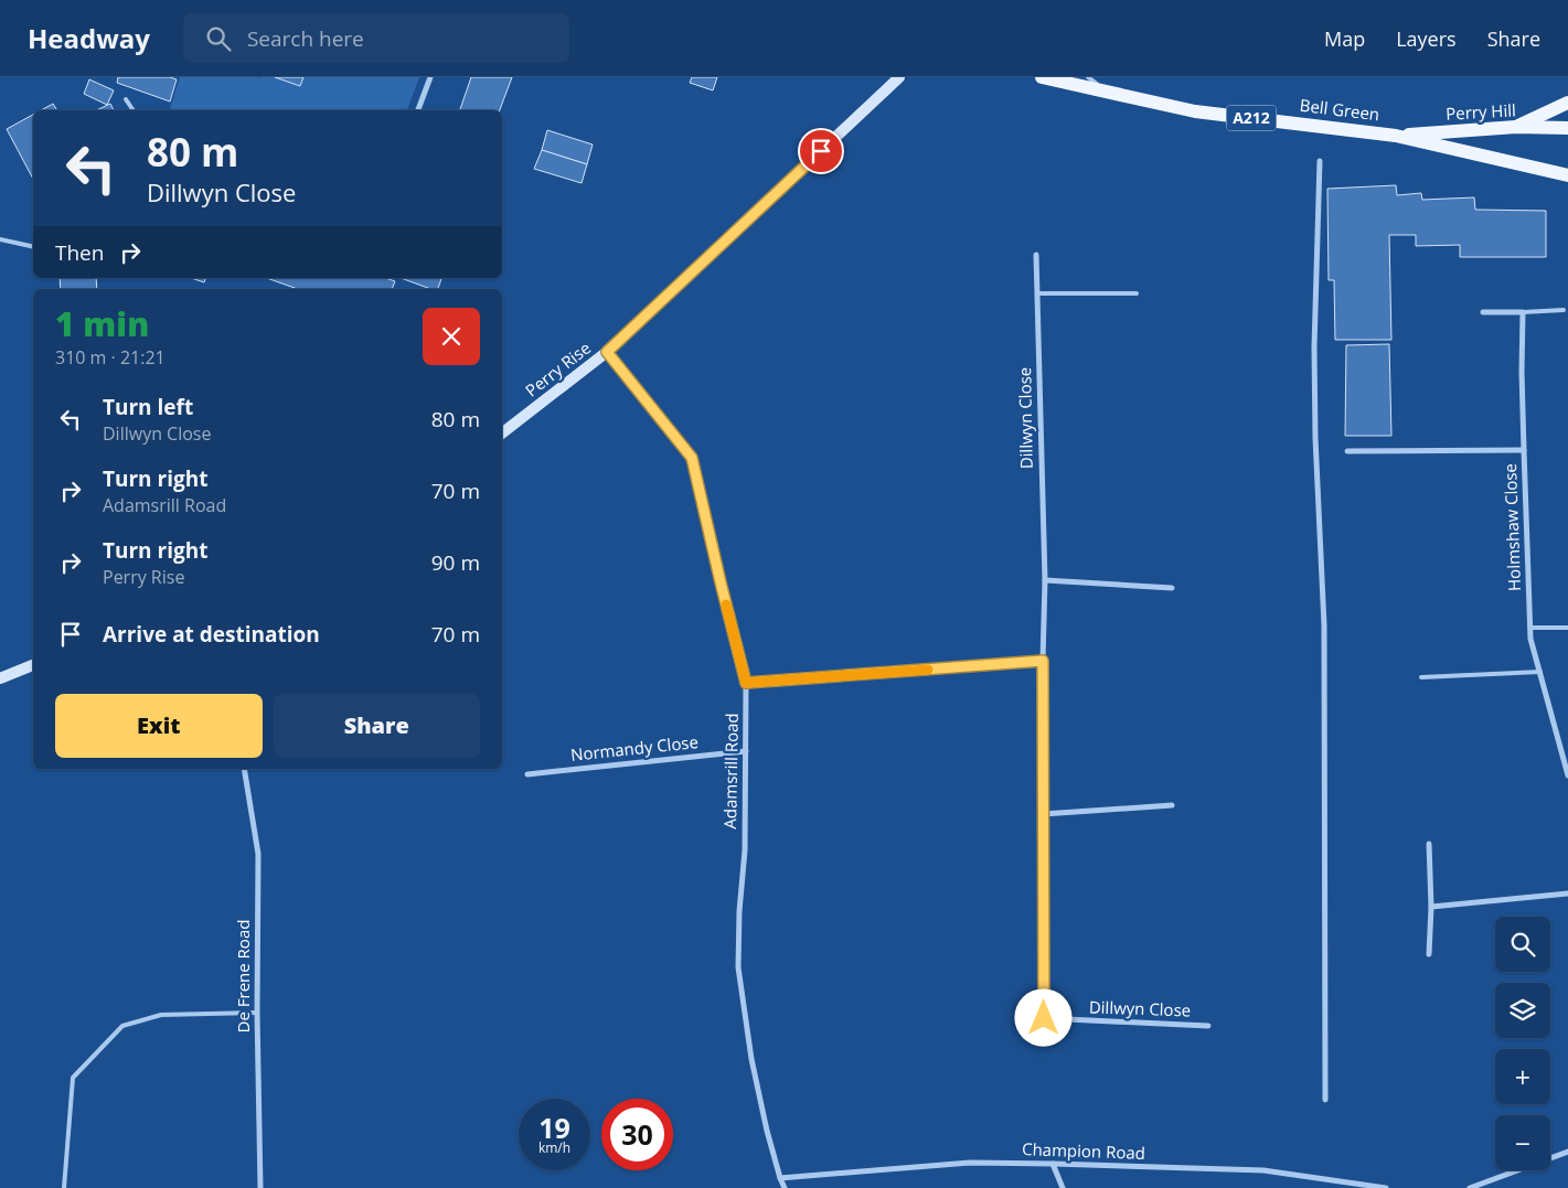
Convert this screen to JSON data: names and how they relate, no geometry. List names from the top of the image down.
{
  "streets": {
    "main road": [
      "Bell Green",
      "Perry Hill",
      "A212",
      "Perry Rise"
    ],
    "street": [
      "Dillwyn Close",
      "Holmshaw Close",
      "Normandy Close",
      "Adamsrill Road",
      "De Frene Road",
      "Champion Road"
    ]
  },
  "crossings": [
    ["Bell Green", "Perry Hill"],
    ["Perry Rise", "Adamsrill Road"],
    ["Normandy Close", "Adamsrill Road"],
    ["Adamsrill Road", "Champion Road"]
  ],
  "page": {
    "header": "Headway",
    "search": "Search here",
    "nav": ["Map", "Layers", "Share"],
    "turn": ["80 m", "Dillwyn Close"],
    "then": "Then",
    "heading": ["1 min", "310 m · 21:21"],
    "list": [
      {
        "name": "Turn left",
        "note": "Dillwyn Close",
        "value": "80 m"
      },
      {
        "name": "Turn right",
        "note": "Adamsrill Road",
        "value": "70 m"
      },
      {
        "name": "Turn right",
        "note": "Perry Rise",
        "value": "90 m"
      },
      {
        "name": "Arrive at destination",
        "value": "70 m"
      }
    ],
    "buttons": ["Exit", "Share"],
    "map_buttons": ["+", "−"],
    "speed": "19 km/h",
    "limit": "30"
  }
}
